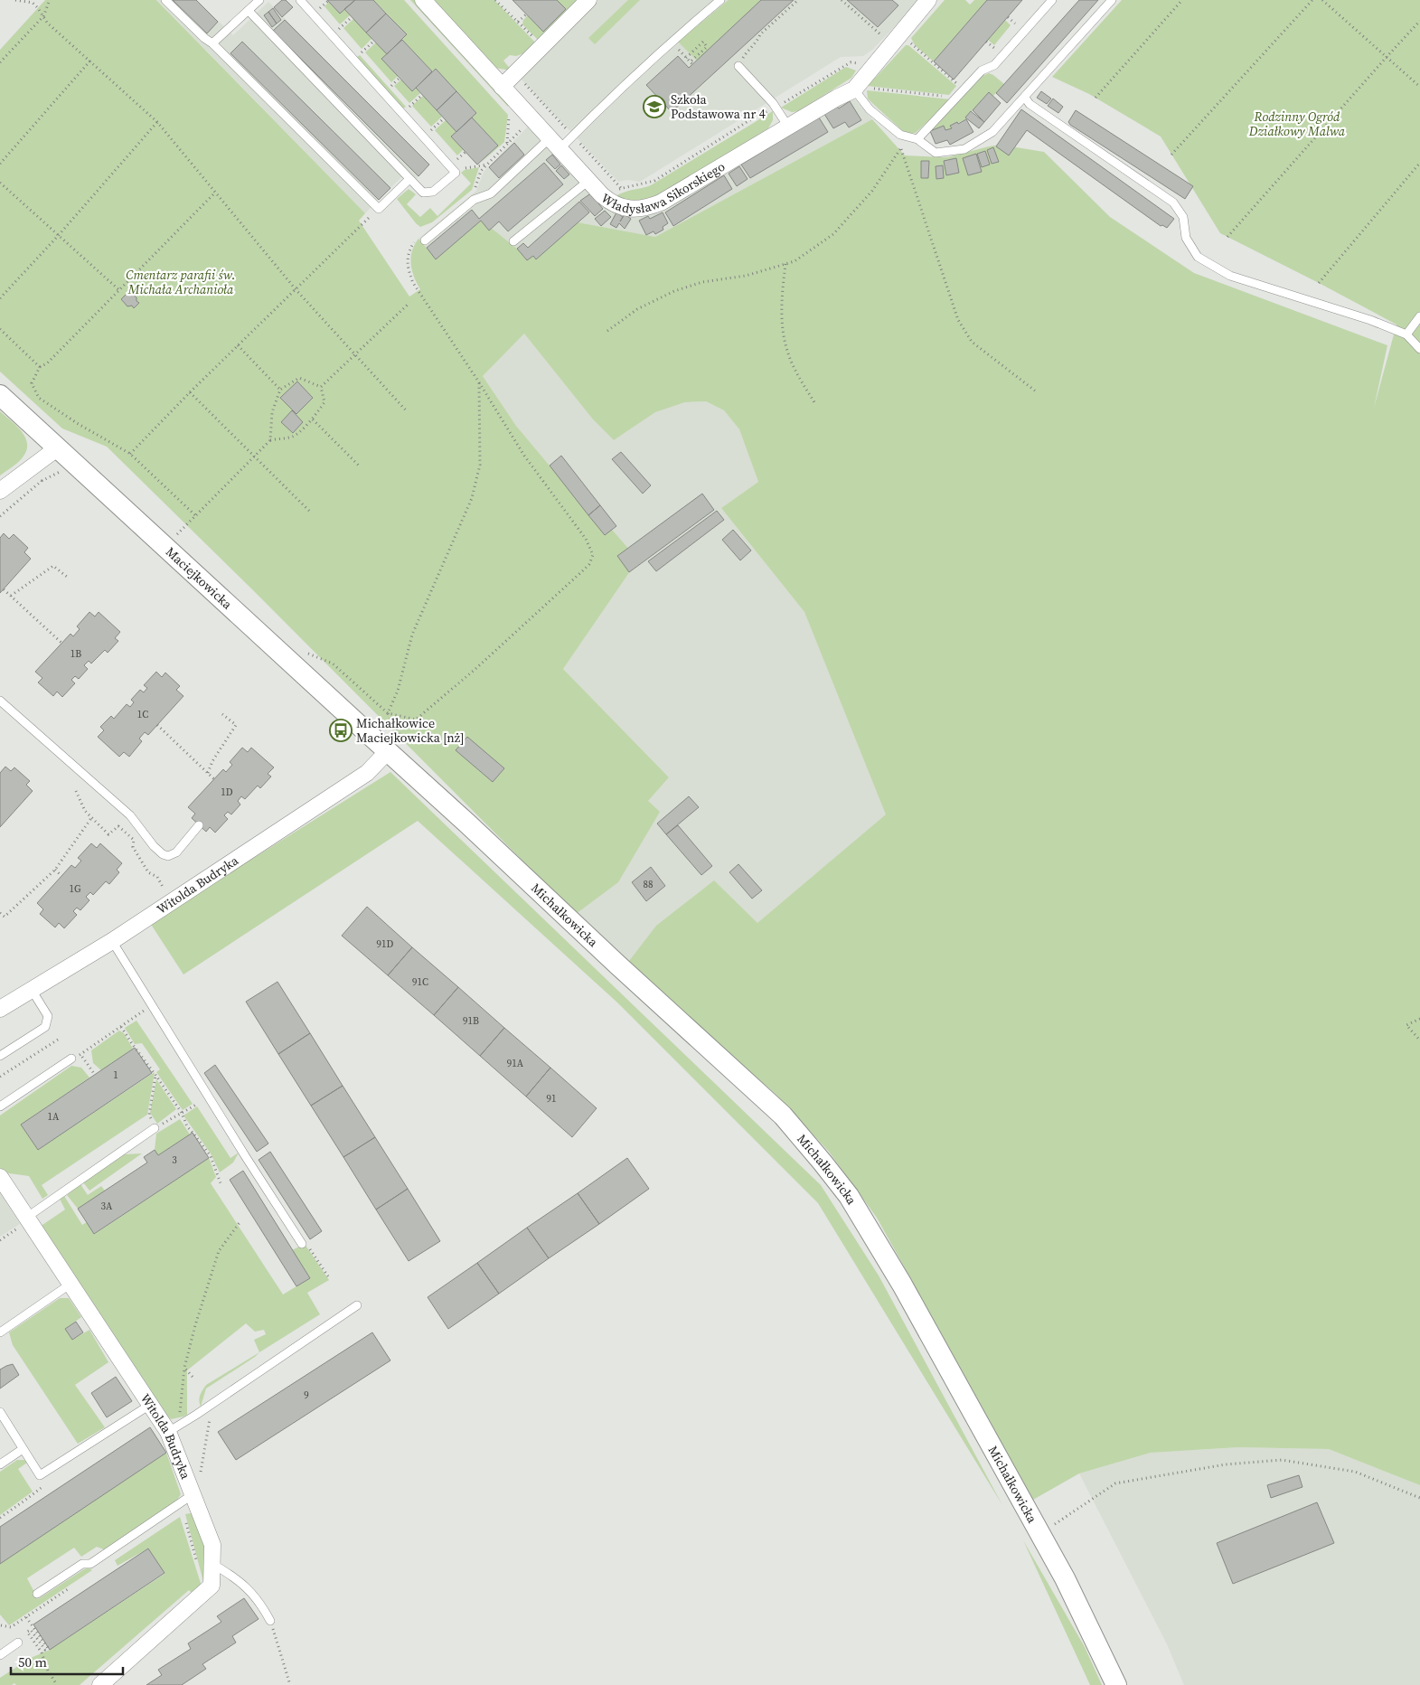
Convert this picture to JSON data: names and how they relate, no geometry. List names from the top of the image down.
{
  "streets": {
    "street": [
      "Władysława Sikorskiego",
      "Maciejkowicka",
      "Witolda Budryka",
      "Michałkowicka"
    ]
  },
  "crossings": [
    ["Maciejkowicka", "Witolda Budryka"],
    ["Maciejkowicka", "Michałkowicka"],
    ["Witolda Budryka", "Michałkowicka"]
  ],
  "parks": ["Rodzinny Ogród Działkowy Malwa", "Cmentarz parafii św. Michała Archanioła"],
  "places": {
    "school or university": ["Szkoła Podstawowa nr 4"],
    "bus stop": ["Michałkowice Maciejkowicka [nż]"]
  },
  "house_numbers": [
    "1B",
    "1C",
    "1D",
    "88",
    "1G",
    "91D",
    "91C",
    "91B",
    "91A",
    "1",
    "91",
    "1A",
    "3",
    "3A",
    "9"
  ],
  "scale_bar": "50 m"
}
